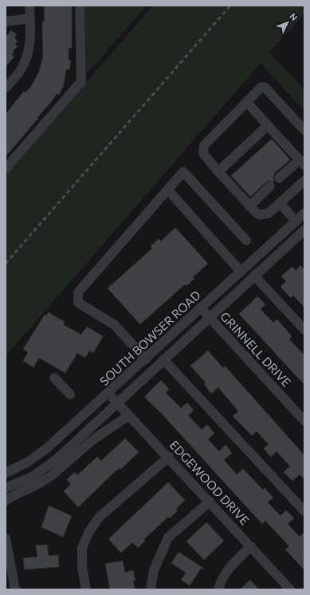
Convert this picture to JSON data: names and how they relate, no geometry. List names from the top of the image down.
{
  "streets": {
    "street": ["SOUTH BOWSER ROAD", "GRINNELL DRIVE", "EDGEWOOD DRIVE"]
  },
  "crossings": [
    ["SOUTH BOWSER ROAD", "GRINNELL DRIVE"],
    ["SOUTH BOWSER ROAD", "EDGEWOOD DRIVE"]
  ],
  "north": "top right"
}
